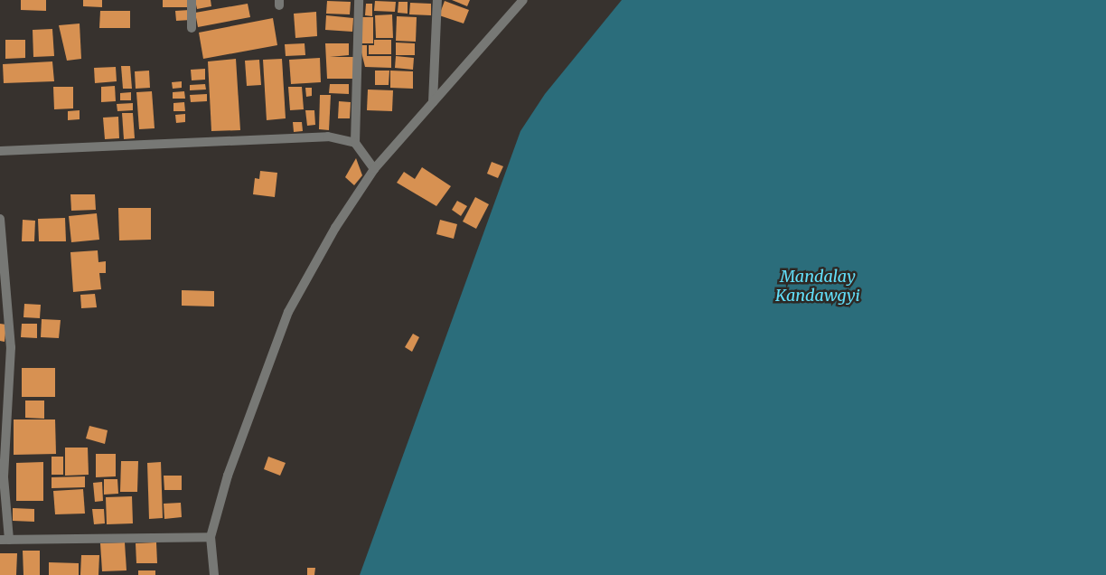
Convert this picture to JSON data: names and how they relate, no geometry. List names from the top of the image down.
{
  "water": ["Mandalay Kandawgyi"]
}
